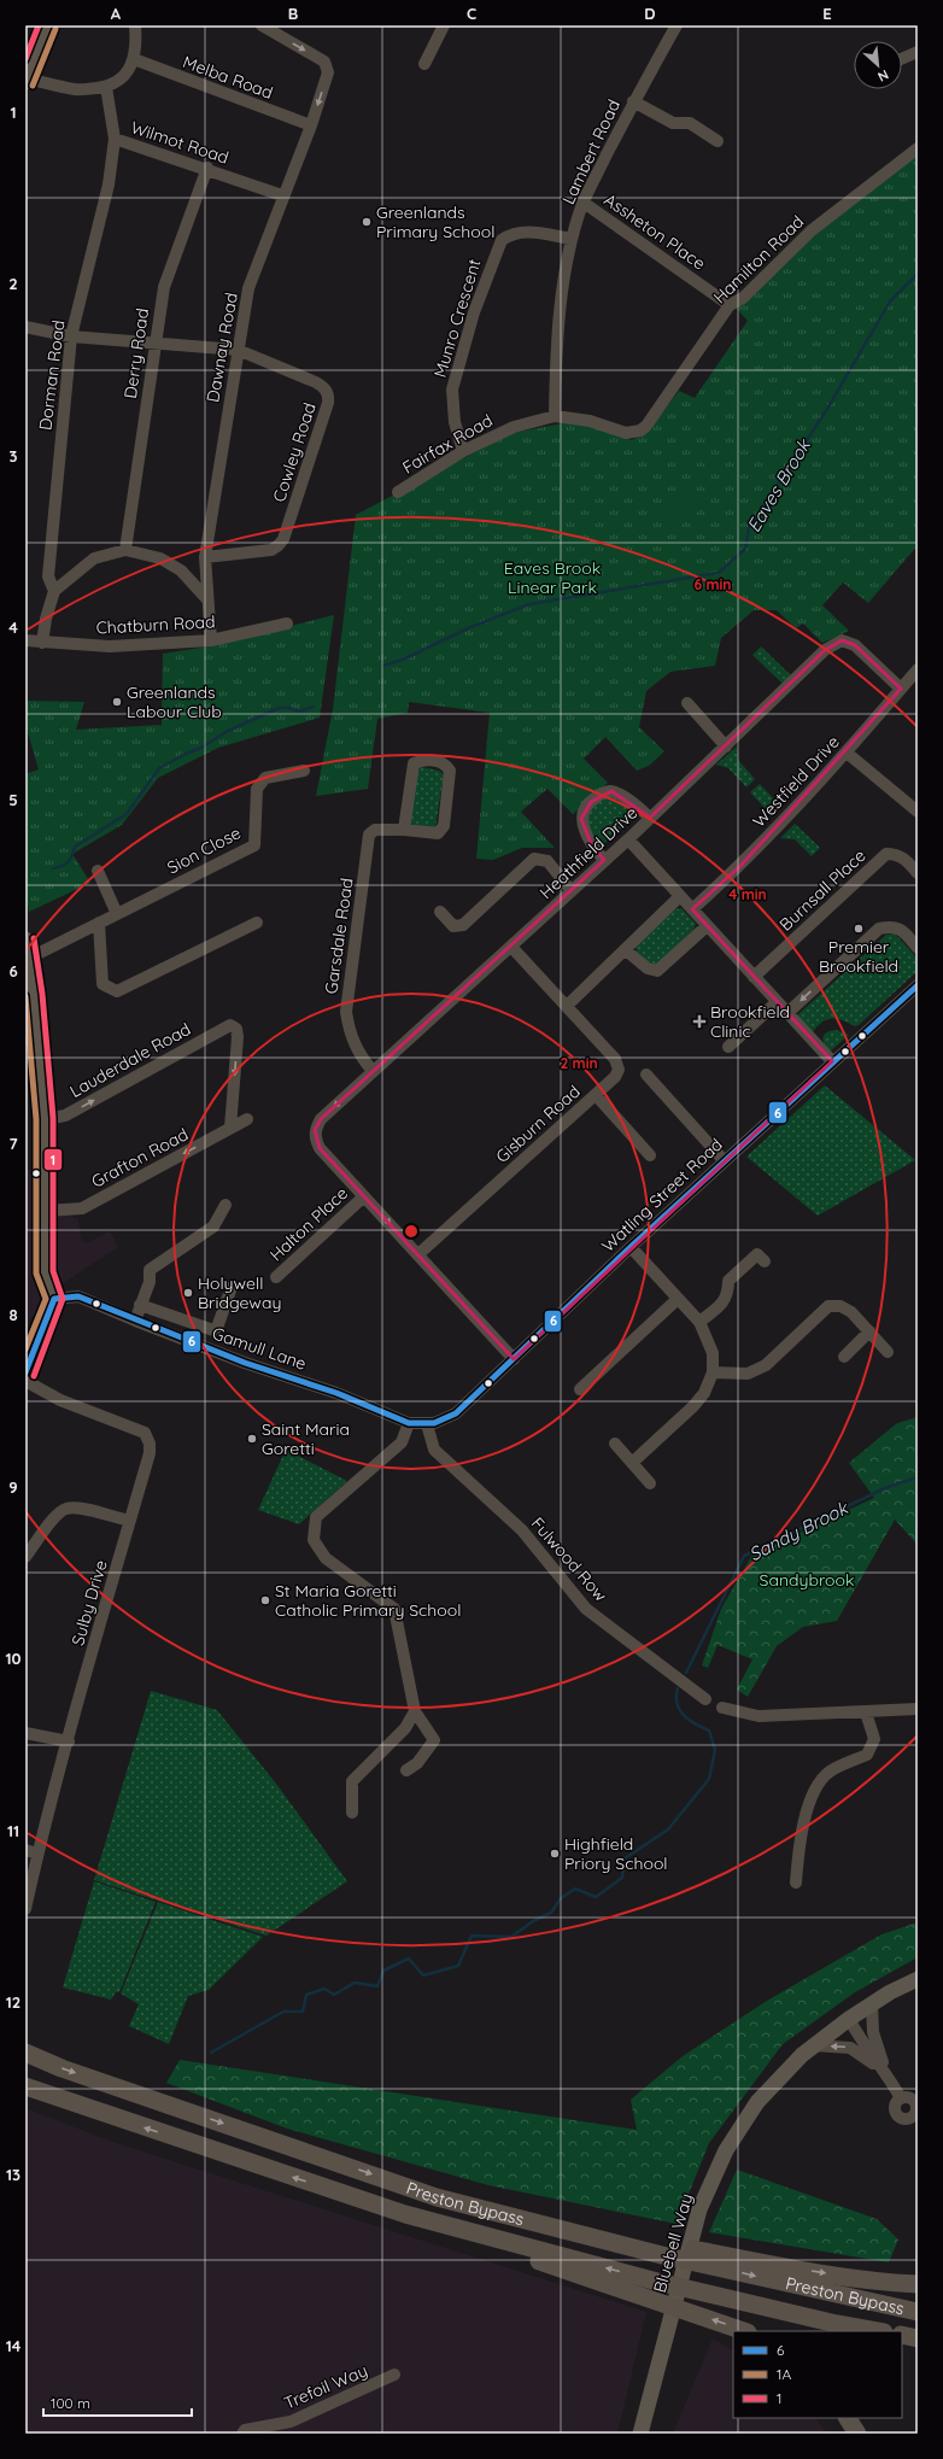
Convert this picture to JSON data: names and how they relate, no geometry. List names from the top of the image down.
{
  "streets": {
    "highway": ["Preston Bypass"],
    "main road": ["Bluebell Way"],
    "street": [
      "Melba Road",
      "Wilmot Road",
      "Lambert Road",
      "Assheton Place",
      "Hamilton Road",
      "Munro Crescent",
      "Dawnay Road",
      "Derry Road",
      "Dorman Road",
      "Fairfax Road",
      "Cowley Road",
      "Chatburn Road",
      "Westfield Drive",
      "Sion Close",
      "Heathfield Drive",
      "Burnsall Place",
      "Garsdale Road",
      "Lauderdale Road",
      "Gisburn Road",
      "Grafton Road",
      "Watling Street Road",
      "Halton Place",
      "Gamull Lane",
      "Fulwood Row",
      "Sulby Drive",
      "Trefoil Way"
    ]
  },
  "crossings": [
    ["Melba Road", "Dawnay Road"],
    ["Wilmot Road", "Dawnay Road"],
    ["Wilmot Road", "Derry Road"],
    ["Wilmot Road", "Dorman Road"],
    ["Lambert Road", "Assheton Place"],
    ["Lambert Road", "Munro Crescent"],
    ["Lambert Road", "Fairfax Road"],
    ["Assheton Place", "Hamilton Road"],
    ["Hamilton Road", "Fairfax Road"],
    ["Munro Crescent", "Fairfax Road"],
    ["Dawnay Road", "Cowley Road"],
    ["Dawnay Road", "Chatburn Road"],
    ["Westfield Drive", "Heathfield Drive"],
    ["Heathfield Drive", "Garsdale Road"],
    ["Heathfield Drive", "Gisburn Road"],
    ["Heathfield Drive", "Halton Place"],
    ["Lauderdale Road", "Grafton Road"],
    ["Watling Street Road", "Gamull Lane"],
    ["Watling Street Road", "Fulwood Row"],
    ["Gamull Lane", "Fulwood Row"]
  ],
  "one_way": ["Grafton Road"],
  "water": ["Eaves Brook", "Sandy Brook"],
  "parks": ["Eaves Brook Linear Park", "Sandybrook"],
  "places": {
    "other": [
      "Greenlands Primary School",
      "Greenlands Labour Club",
      "Premier Brookfield",
      "Holywell Bridgeway",
      "Saint Maria Goretti",
      "St Maria Goretti Catholic Primary School",
      "Highfield Priory School"
    ],
    "health": ["Brookfield Clinic"]
  },
  "lines": ["transit line 1", "transit line 1A", "transit line 6"],
  "legend": ["6", "1A", "1"],
  "scale_bar": "100 m",
  "north": "bottom right",
  "grid": {
    "columns": [
      "A",
      "B",
      "C",
      "D",
      "E"
    ],
    "rows": [
      "1",
      "2",
      "3",
      "4",
      "5",
      "6",
      "7",
      "8",
      "9",
      "10",
      "11",
      "12",
      "13",
      "14"
    ]
  },
  "rings": ["6 min", "4 min", "2 min"]
}
